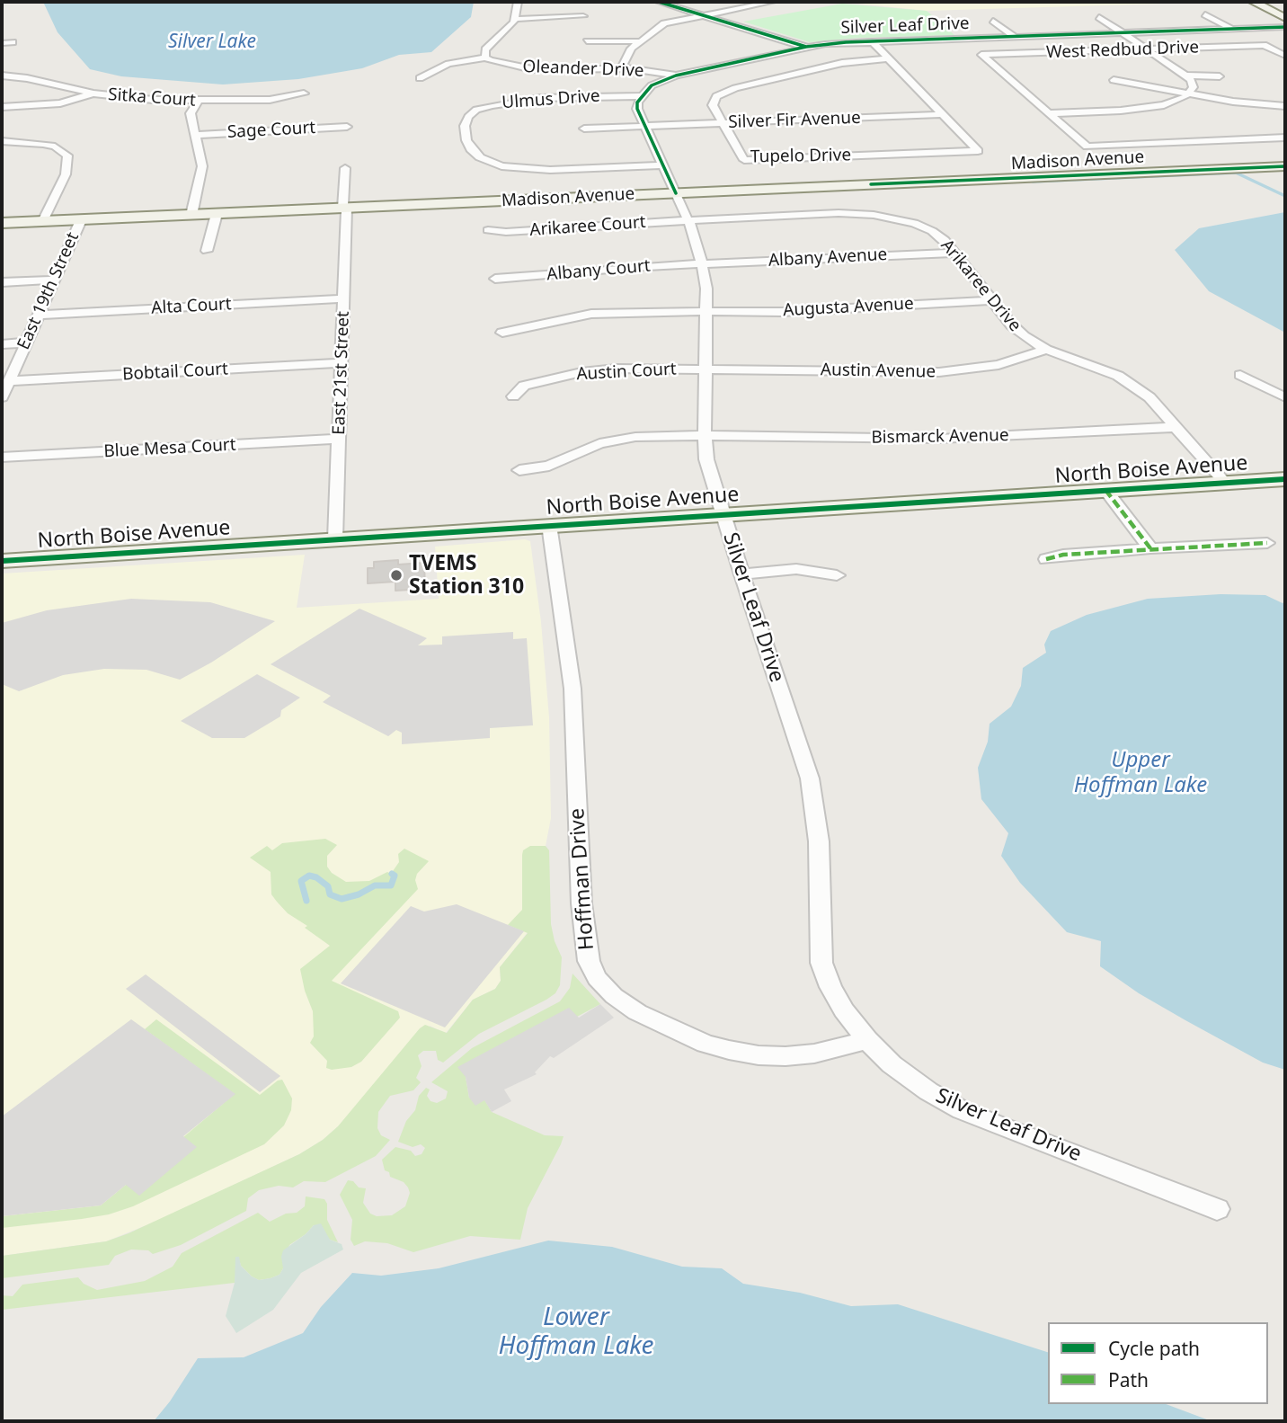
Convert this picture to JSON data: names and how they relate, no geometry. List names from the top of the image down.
{
  "streets": {
    "main road": ["Madison Avenue", "North Boise Avenue"],
    "street": [
      "Silver Leaf Drive",
      "West Redbud Drive",
      "Oleander Drive",
      "Sitka Court",
      "Ulmus Drive",
      "Silver Fir Avenue",
      "Sage Court",
      "Tupelo Drive",
      "Arikaree Court",
      "Albany Avenue",
      "Albany Court",
      "Arikaree Drive",
      "East 19th Street",
      "Alta Court",
      "Augusta Avenue",
      "Austin Avenue",
      "Bobtail Court",
      "Austin Court",
      "East 21st Street",
      "Bismarck Avenue",
      "Blue Mesa Court",
      "Hoffman Drive"
    ]
  },
  "crossings": [
    ["Silver Leaf Drive", "Oleander Drive"],
    ["Silver Leaf Drive", "Ulmus Drive"],
    ["Silver Leaf Drive", "Silver Fir Avenue"],
    ["Silver Leaf Drive", "Tupelo Drive"],
    ["Silver Leaf Drive", "Madison Avenue"],
    ["Silver Leaf Drive", "Arikaree Court"],
    ["Silver Leaf Drive", "Albany Avenue"],
    ["Silver Leaf Drive", "Albany Court"],
    ["Silver Leaf Drive", "Arikaree Drive"],
    ["Silver Leaf Drive", "Augusta Avenue"],
    ["Silver Leaf Drive", "Austin Avenue"],
    ["Silver Leaf Drive", "Austin Court"],
    ["Silver Leaf Drive", "Bismarck Avenue"],
    ["Silver Leaf Drive", "North Boise Avenue"],
    ["Silver Leaf Drive", "Hoffman Drive"],
    ["Silver Fir Avenue", "Tupelo Drive"],
    ["Madison Avenue", "East 19th Street"],
    ["Madison Avenue", "East 21st Street"],
    ["Arikaree Court", "Arikaree Drive"],
    ["Albany Avenue", "Albany Court"],
    ["Albany Avenue", "Arikaree Drive"],
    ["Arikaree Drive", "Augusta Avenue"],
    ["Arikaree Drive", "Austin Avenue"],
    ["Arikaree Drive", "Bismarck Avenue"],
    ["Arikaree Drive", "North Boise Avenue"],
    ["East 19th Street", "Alta Court"],
    ["East 19th Street", "Bobtail Court"],
    ["Alta Court", "East 21st Street"],
    ["Austin Avenue", "Austin Court"],
    ["Bobtail Court", "East 21st Street"],
    ["East 21st Street", "Blue Mesa Court"],
    ["East 21st Street", "North Boise Avenue"],
    ["North Boise Avenue", "Hoffman Drive"]
  ],
  "water": ["Silver Lake", "Upper Hoffman Lake", "Lower Hoffman Lake"],
  "places": ["TVEMS Station 310"],
  "legend": ["Cycle path", "Path"]
}
